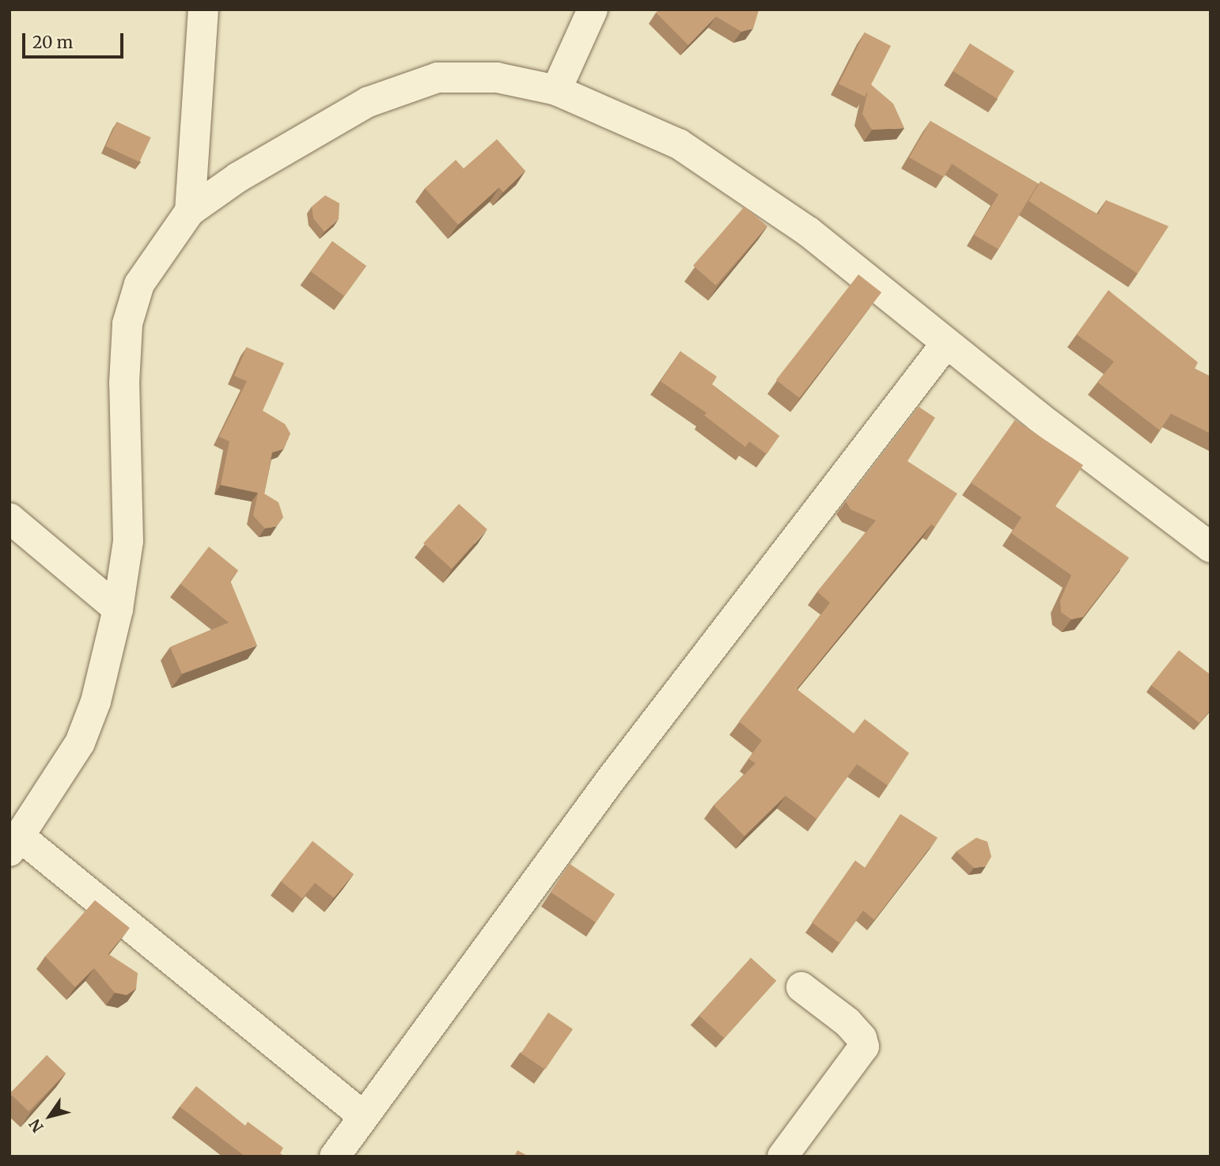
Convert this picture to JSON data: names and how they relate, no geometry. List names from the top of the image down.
{
  "scale_bar": "20 m",
  "north": "bottom left"
}
